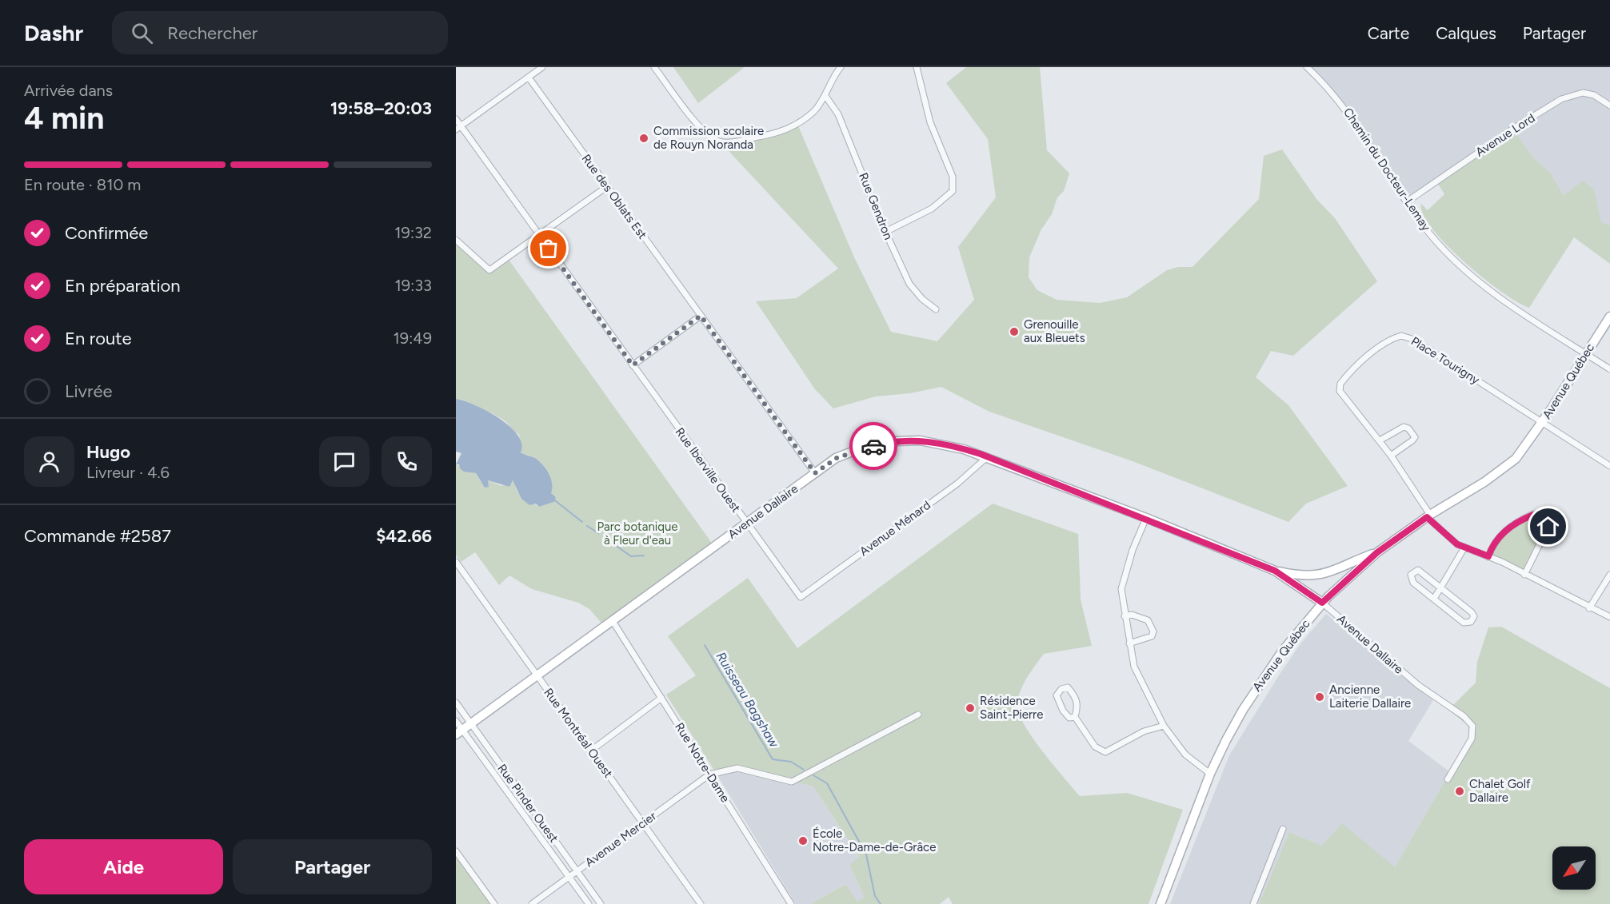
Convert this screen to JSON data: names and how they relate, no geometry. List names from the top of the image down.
{
  "streets": {
    "street": [
      "Avenue Lord",
      "Chemin du Docteur-Lemay",
      "Rue des Oblats Est",
      "Rue Gendron",
      "Place Tourigny",
      "Avenue Québec",
      "Rue Iberville Ouest",
      "Avenue Dallaire",
      "Avenue Ménard",
      "Rue Montréal Ouest",
      "Rue Notre-Dame",
      "Rue Pinder Ouest",
      "Avenue Mercier"
    ]
  },
  "crossings": [
    ["Avenue Lord", "Chemin du Docteur-Lemay"],
    ["Chemin du Docteur-Lemay", "Avenue Québec"],
    ["Rue des Oblats Est", "Avenue Dallaire"],
    ["Place Tourigny", "Avenue Québec"],
    ["Avenue Québec", "Avenue Dallaire"],
    ["Rue Iberville Ouest", "Avenue Dallaire"],
    ["Rue Iberville Ouest", "Avenue Ménard"],
    ["Avenue Dallaire", "Avenue Ménard"],
    ["Avenue Dallaire", "Rue Montréal Ouest"],
    ["Avenue Dallaire", "Rue Notre-Dame"],
    ["Avenue Dallaire", "Rue Pinder Ouest"],
    ["Rue Montréal Ouest", "Avenue Mercier"],
    ["Rue Notre-Dame", "Avenue Mercier"],
    ["Rue Pinder Ouest", "Avenue Mercier"]
  ],
  "water": ["Ruisseau Bagshaw"],
  "parks": ["Parc botanique à Fleur d'eau"],
  "places": [
    "Commission scolaire de Rouyn Noranda",
    "Grenouille aux Bleuets",
    "Ancienne Laiterie Dallaire",
    "Résidence Saint-Pierre",
    "Chalet Golf Dallaire",
    "École Notre-Dame-de-Grâce"
  ],
  "north": "bottom left",
  "page": {
    "header": "Dashr",
    "search": "Rechercher",
    "nav": ["Carte", "Calques", "Partager"],
    "heading": ["4 min", "Arrivée dans", "19:58–20:03"],
    "panel": [
      "Hugo",
      "Livreur · 4.6",
      "Commande #2587",
      "$42.66"
    ],
    "bar": "En route · 810 m",
    "list": [
      ["Confirmée", "19:32"],
      ["En préparation", "19:33"],
      ["En route", "19:49"],
      "Livrée"
    ],
    "buttons": ["Aide", "Partager"]
  }
}
